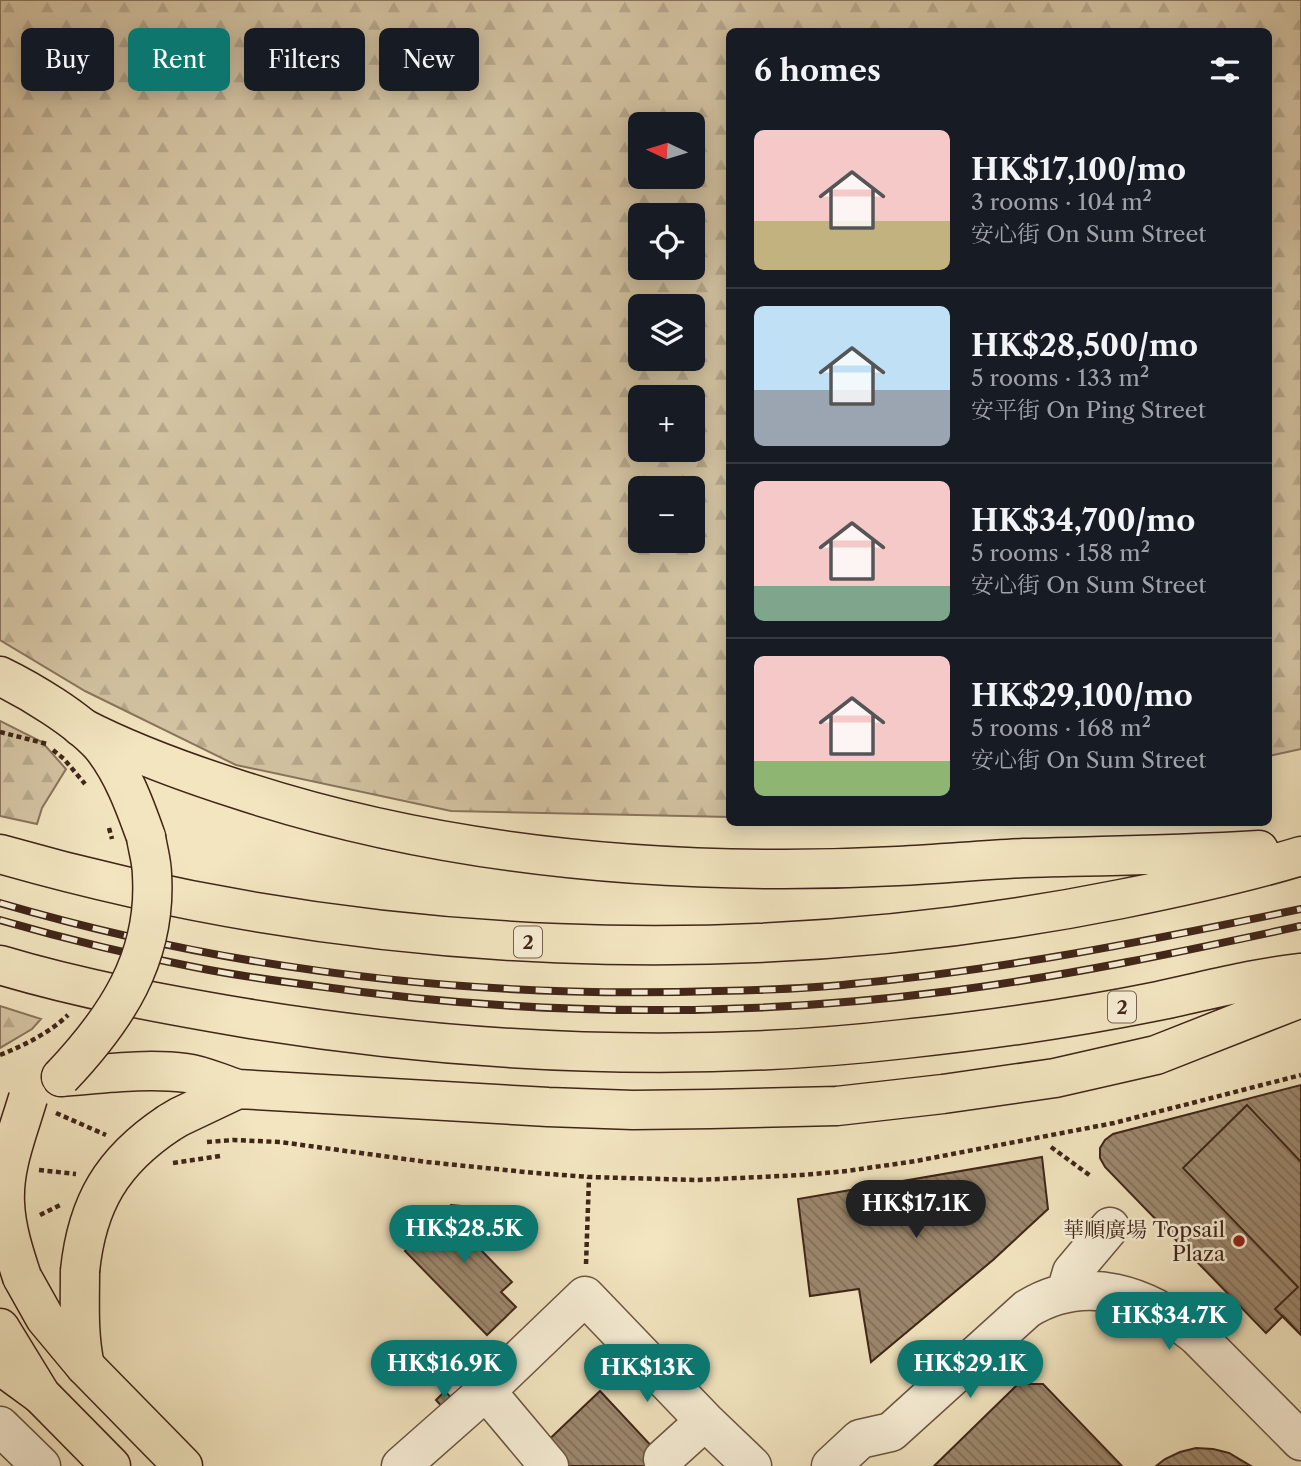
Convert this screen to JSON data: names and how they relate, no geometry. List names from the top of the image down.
{
  "streets": {
    "main road": ["2"]
  },
  "places": ["華順廣場 Topsail Plaza"],
  "north": "left",
  "page": {
    "chip": [
      "Buy",
      "Rent",
      "Filters",
      "New"
    ],
    "heading": "6 homes",
    "map_buttons": ["+", "−"],
    "list": [
      {
        "name": "HK$17,100/mo",
        "note": "3 rooms · 104 m² · 安心街 On Sum Street"
      },
      {
        "name": "HK$28,500/mo",
        "note": "5 rooms · 133 m² · 安平街 On Ping Street"
      },
      {
        "name": "HK$34,700/mo",
        "note": "5 rooms · 158 m² · 安心街 On Sum Street"
      },
      {
        "name": "HK$29,100/mo",
        "note": "5 rooms · 168 m² · 安心街 On Sum Street"
      }
    ],
    "price": [
      "HK$17.1K",
      "HK$28.5K",
      "HK$34.7K",
      "HK$16.9K",
      "HK$29.1K",
      "HK$13K"
    ]
  }
}
